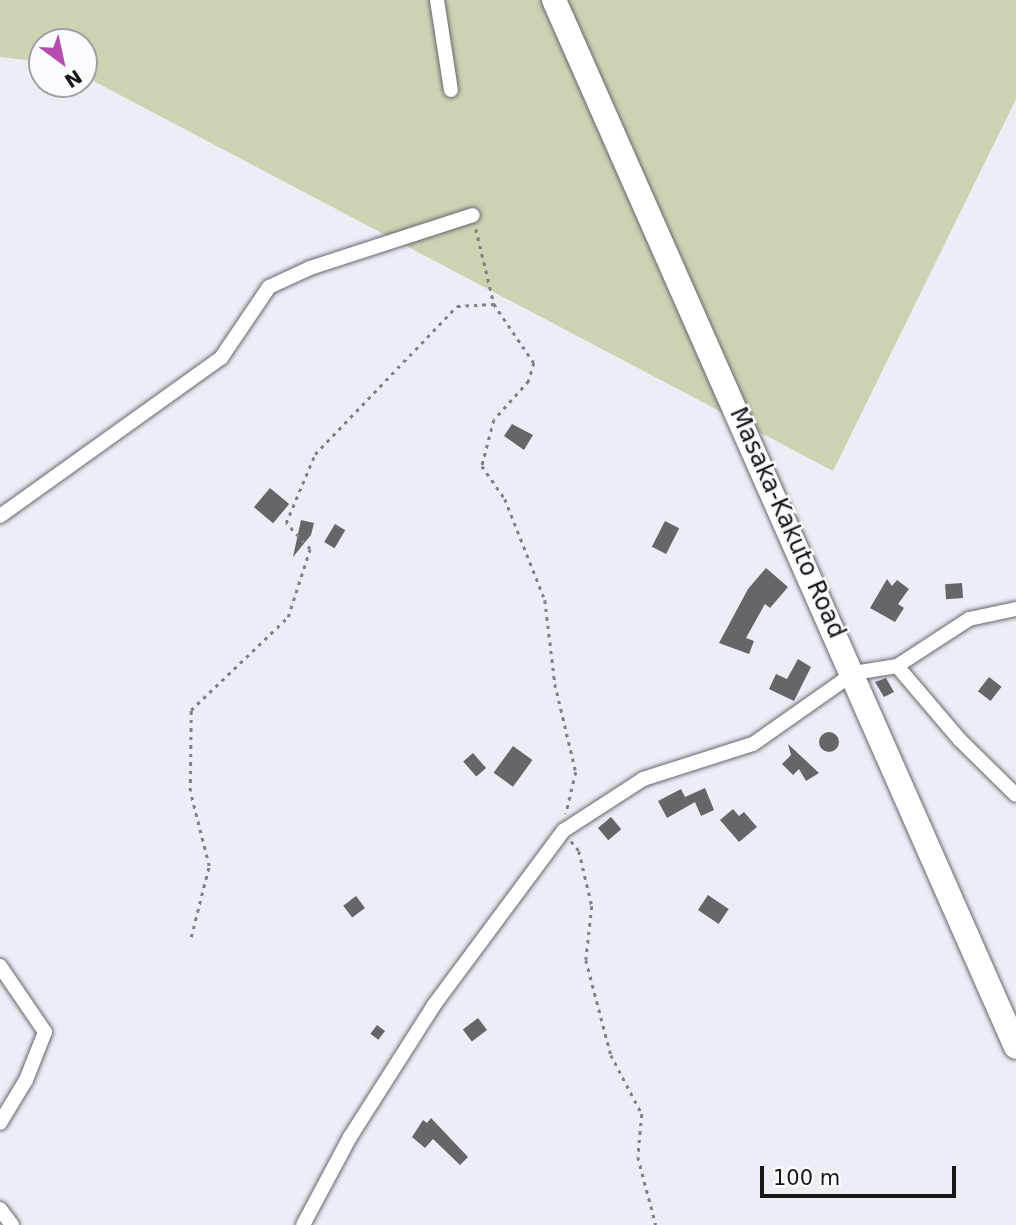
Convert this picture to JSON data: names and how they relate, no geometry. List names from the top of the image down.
{
  "streets": {
    "highway": ["Masaka-Kakuto Road"]
  },
  "scale_bar": "100 m",
  "north": "bottom right"
}
